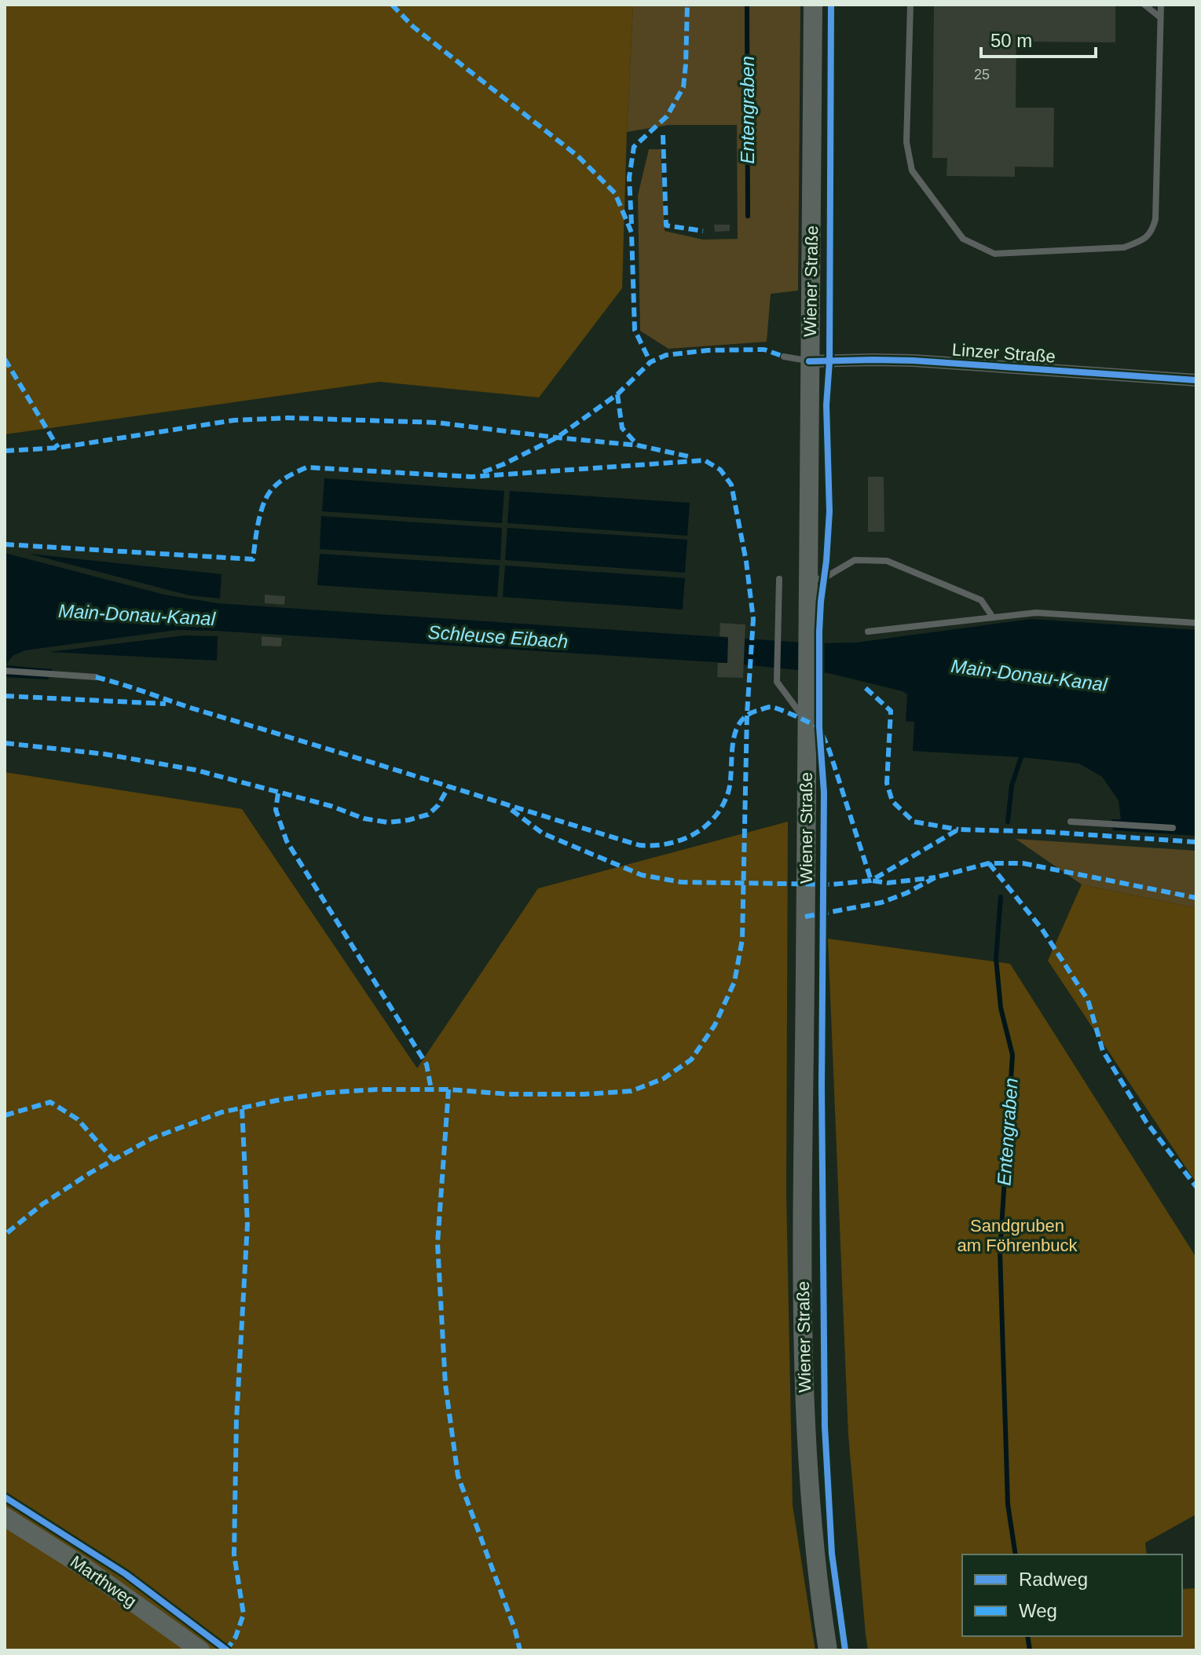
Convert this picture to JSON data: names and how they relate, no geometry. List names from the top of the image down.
{
  "streets": {
    "main road": ["Wiener Straße", "Marthweg"],
    "street": ["Linzer Straße"]
  },
  "crossings": [
    ["Wiener Straße", "Linzer Straße"]
  ],
  "water": ["Entengraben", "Main-Donau-Kanal", "Schleuse Eibach"],
  "parks": ["Sandgruben am Föhrenbuck"],
  "house_numbers": ["25"],
  "legend": ["Radweg", "Weg"],
  "scale_bar": "50 m"
}
